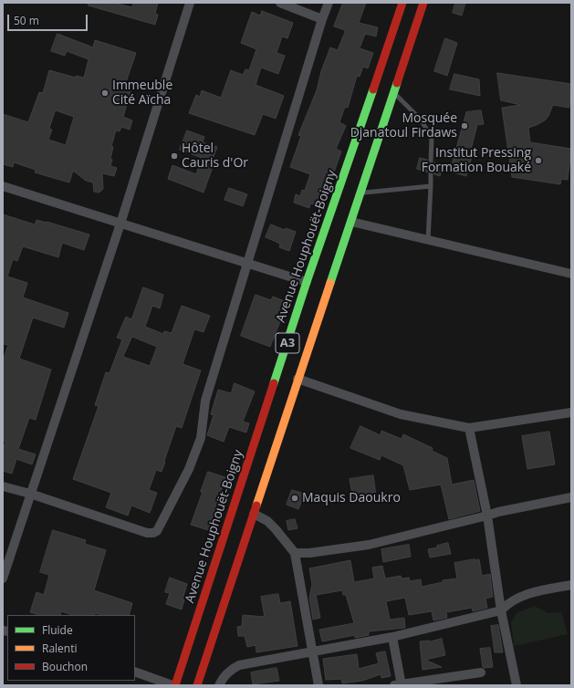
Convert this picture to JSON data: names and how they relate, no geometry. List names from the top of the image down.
{
  "streets": {
    "highway": ["Avenue Houphouët-Boigny", "A3"]
  },
  "places": [
    "Immeuble Cité Aïcha",
    "Mosquée Djanatoul Firdaws",
    "Hôtel Cauris d'Or",
    "Institut Pressing Formation Bouaké",
    "Maquis Daoukro"
  ],
  "legend": ["Fluide", "Ralenti", "Bouchon"],
  "scale_bar": "50 m"
}
